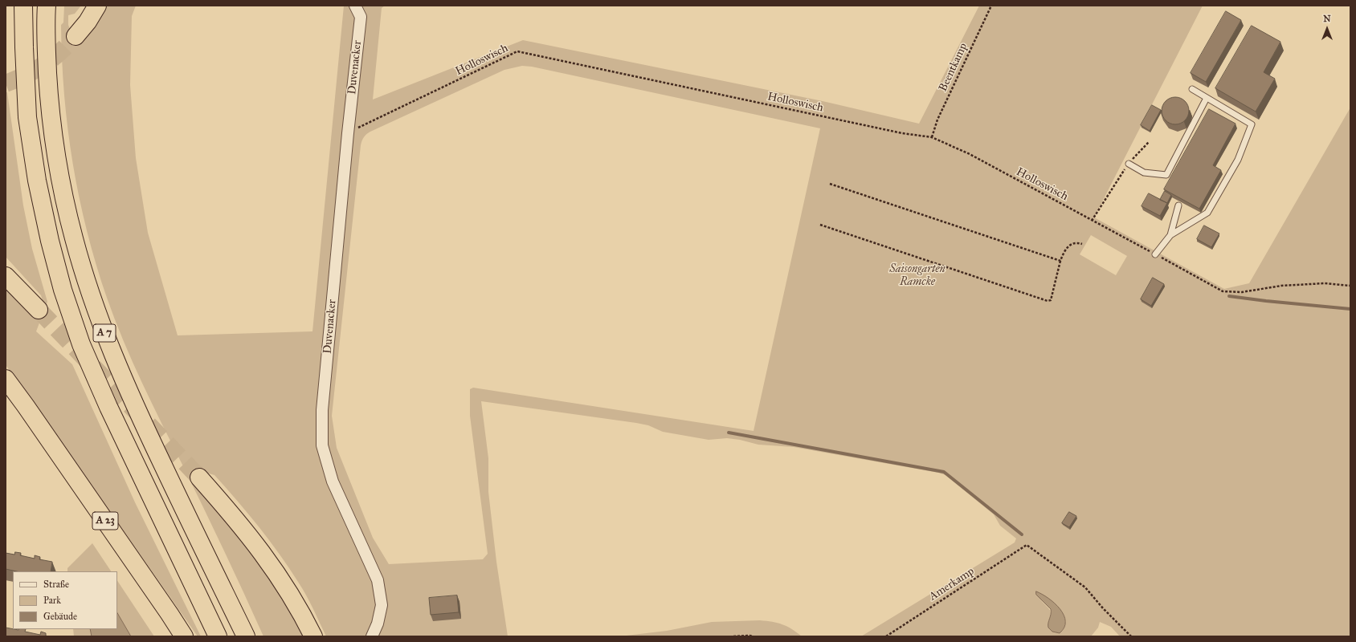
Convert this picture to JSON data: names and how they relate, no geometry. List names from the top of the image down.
{
  "streets": {
    "highway": ["A 7", "A 23"],
    "street": ["Duvenacker"],
    "path": ["Holloswisch", "Beentkamp", "Amerkamp"]
  },
  "crossings": [
    ["Holloswisch", "Duvenacker"],
    ["Holloswisch", "Beentkamp"]
  ],
  "parks": ["Saisongarten Ramcke"],
  "legend": ["Straße", "Park", "Gebäude"],
  "north": "top"
}
